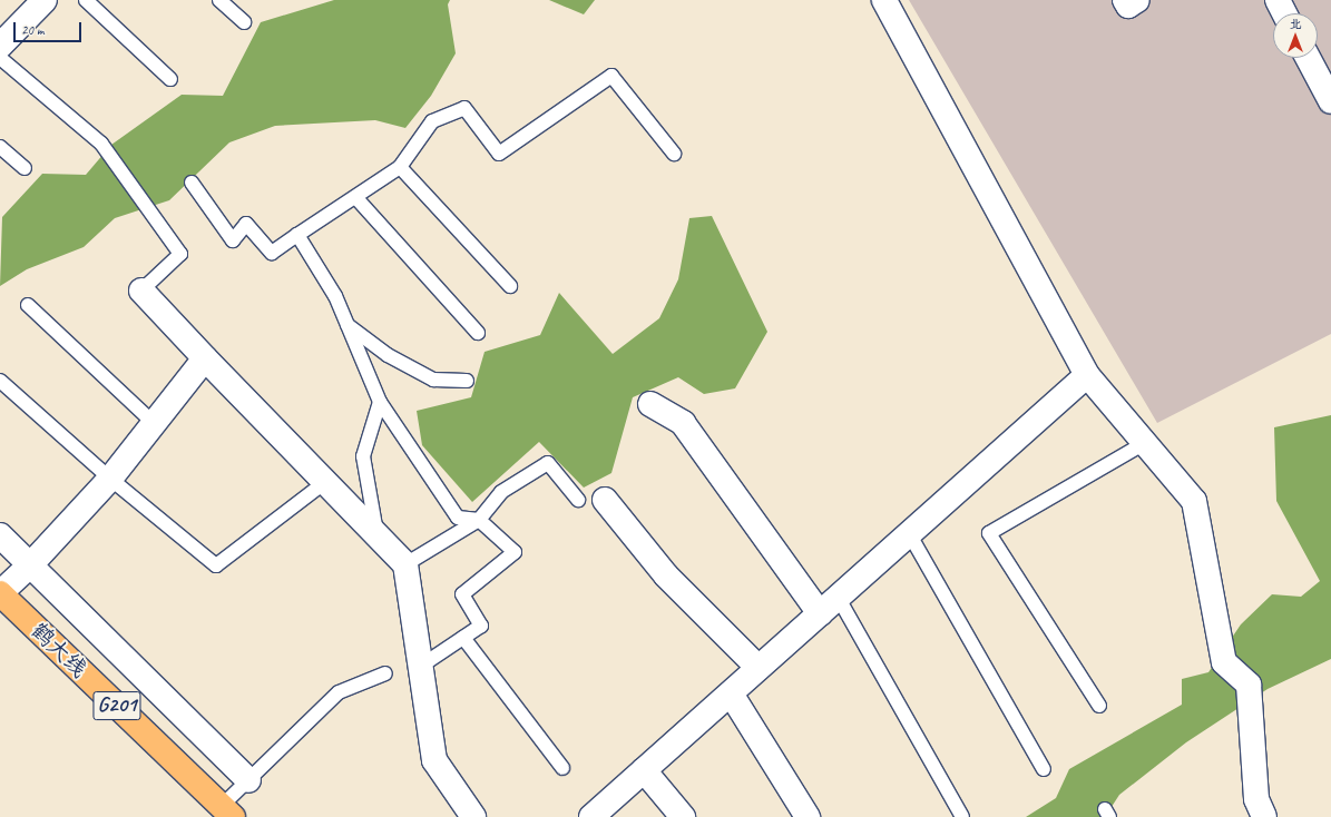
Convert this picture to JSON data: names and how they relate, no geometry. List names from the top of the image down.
{
  "streets": {
    "highway": ["鹤大线", "G201"]
  },
  "scale_bar": "20 m",
  "north": "top"
}
